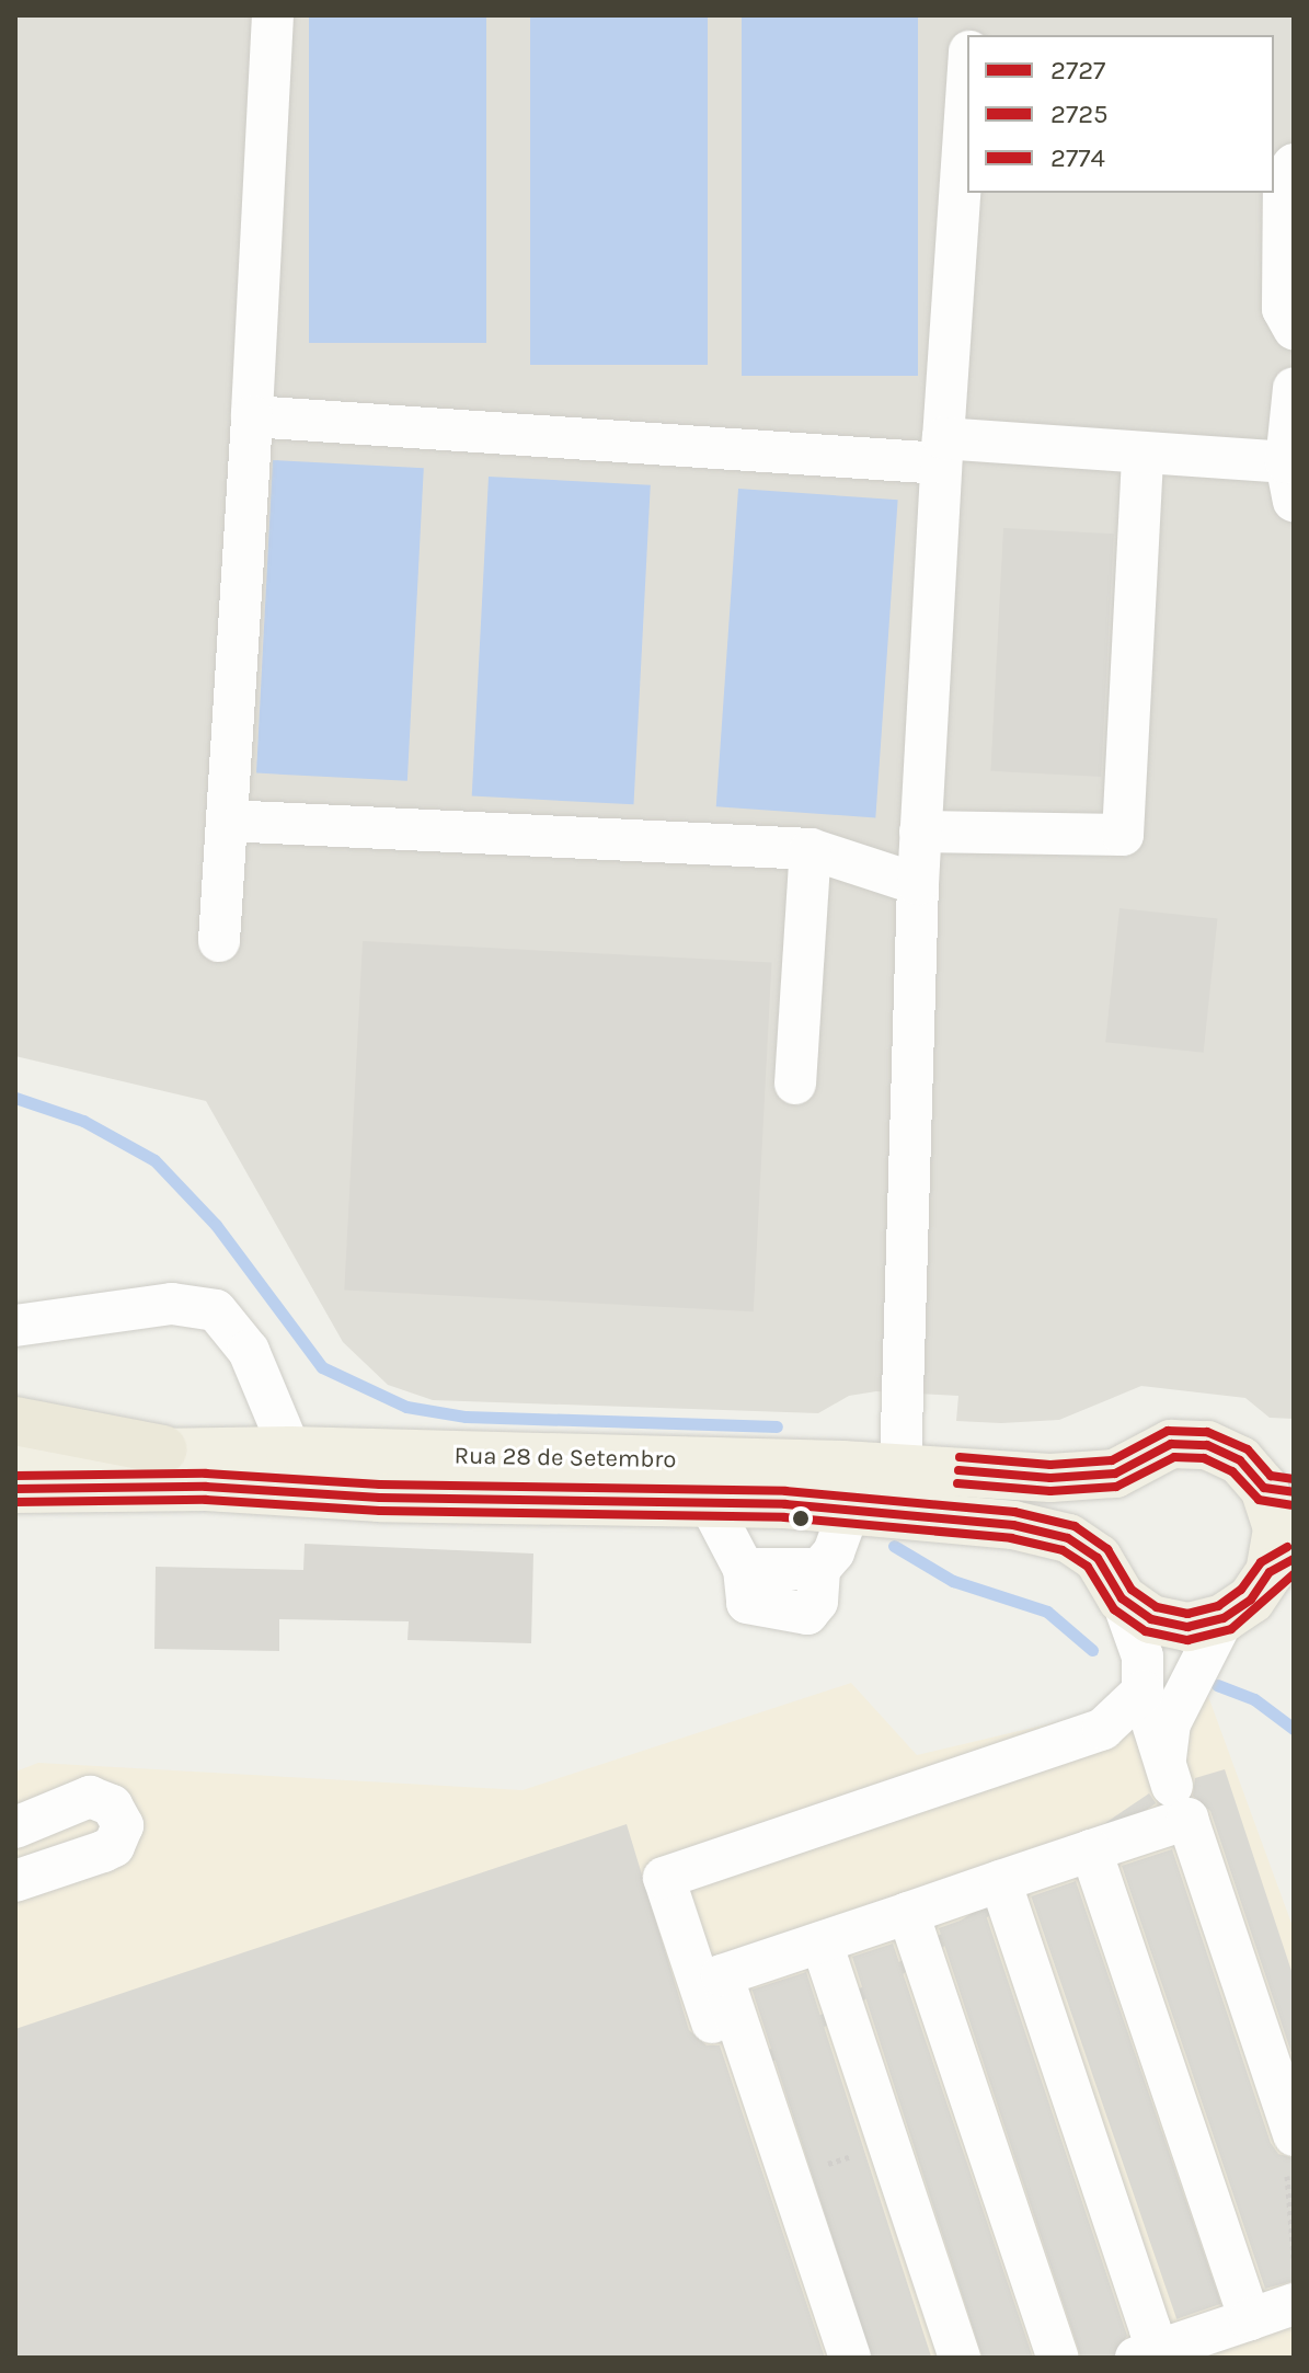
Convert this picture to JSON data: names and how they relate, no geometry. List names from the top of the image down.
{
  "streets": {
    "main road": ["Rua 28 de Setembro"]
  },
  "lines": ["transit line 2774", "transit line 2727", "transit line 2725"],
  "legend": ["2727", "2725", "2774"]
}
